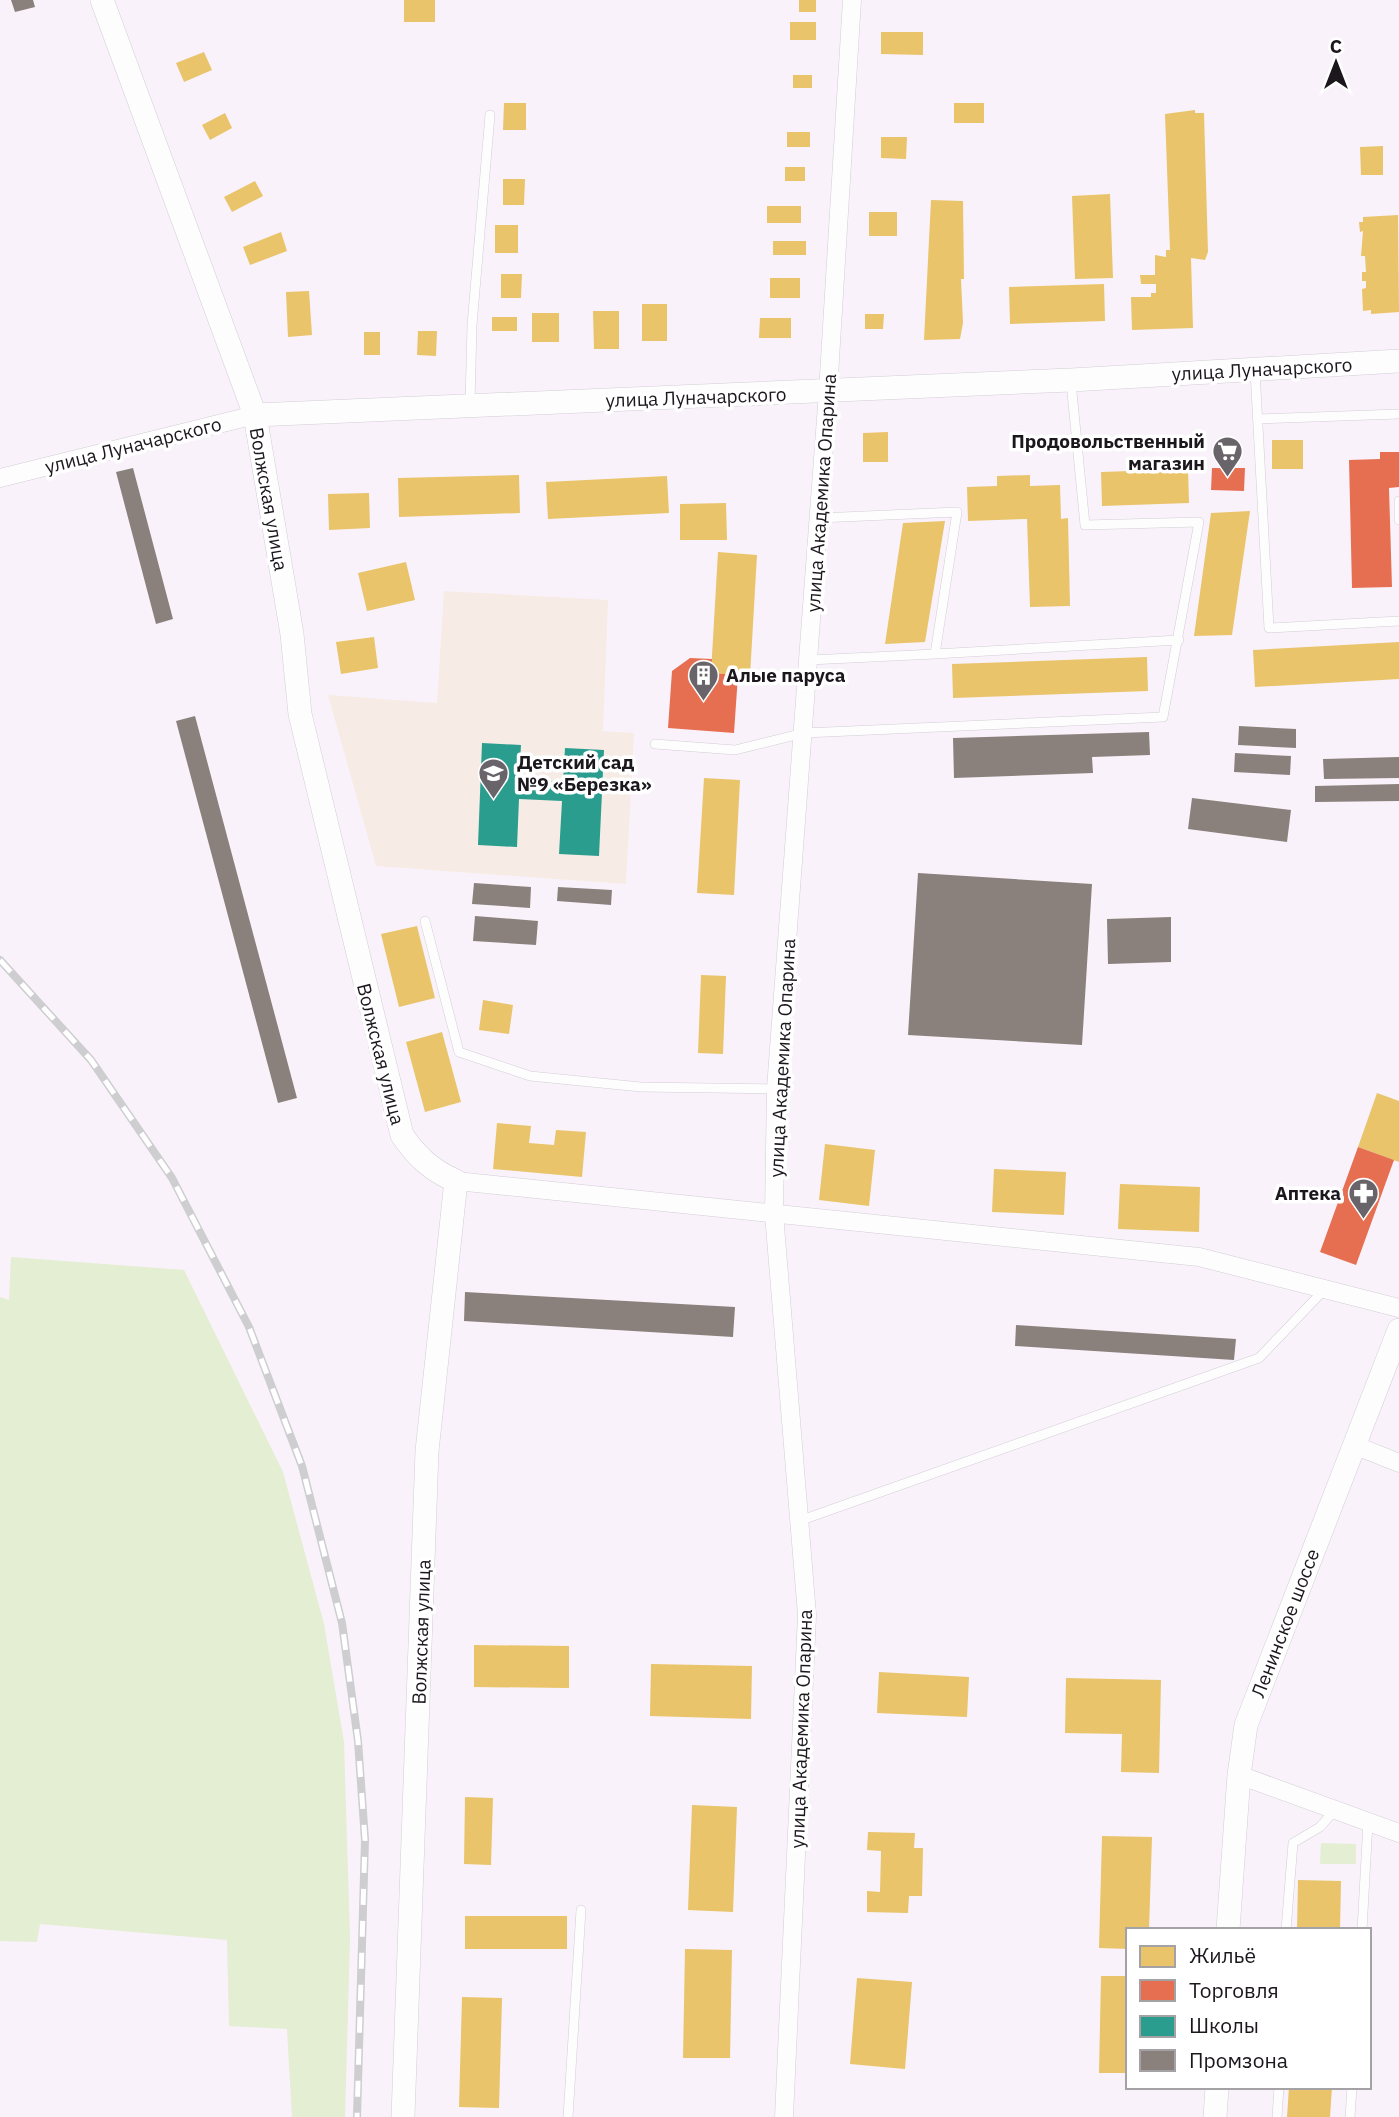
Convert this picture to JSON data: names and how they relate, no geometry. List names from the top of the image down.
{
  "streets": {
    "street": [
      "улица Луначарского",
      "улица Академика Опарина",
      "Волжская улица",
      "Ленинское шоссе"
    ]
  },
  "crossings": [
    ["улица Луначарского", "улица Академика Опарина"],
    ["улица Луначарского", "Волжская улица"]
  ],
  "places": {
    "supermarket": ["Продовольственный магазин"],
    "building": ["Алые паруса"],
    "school or university": ["Детский сад №9 «Березка»"],
    "pharmacy": ["Аптека"]
  },
  "legend": [
    "Жильё",
    "Торговля",
    "Школы",
    "Промзона"
  ],
  "north": "top"
}
